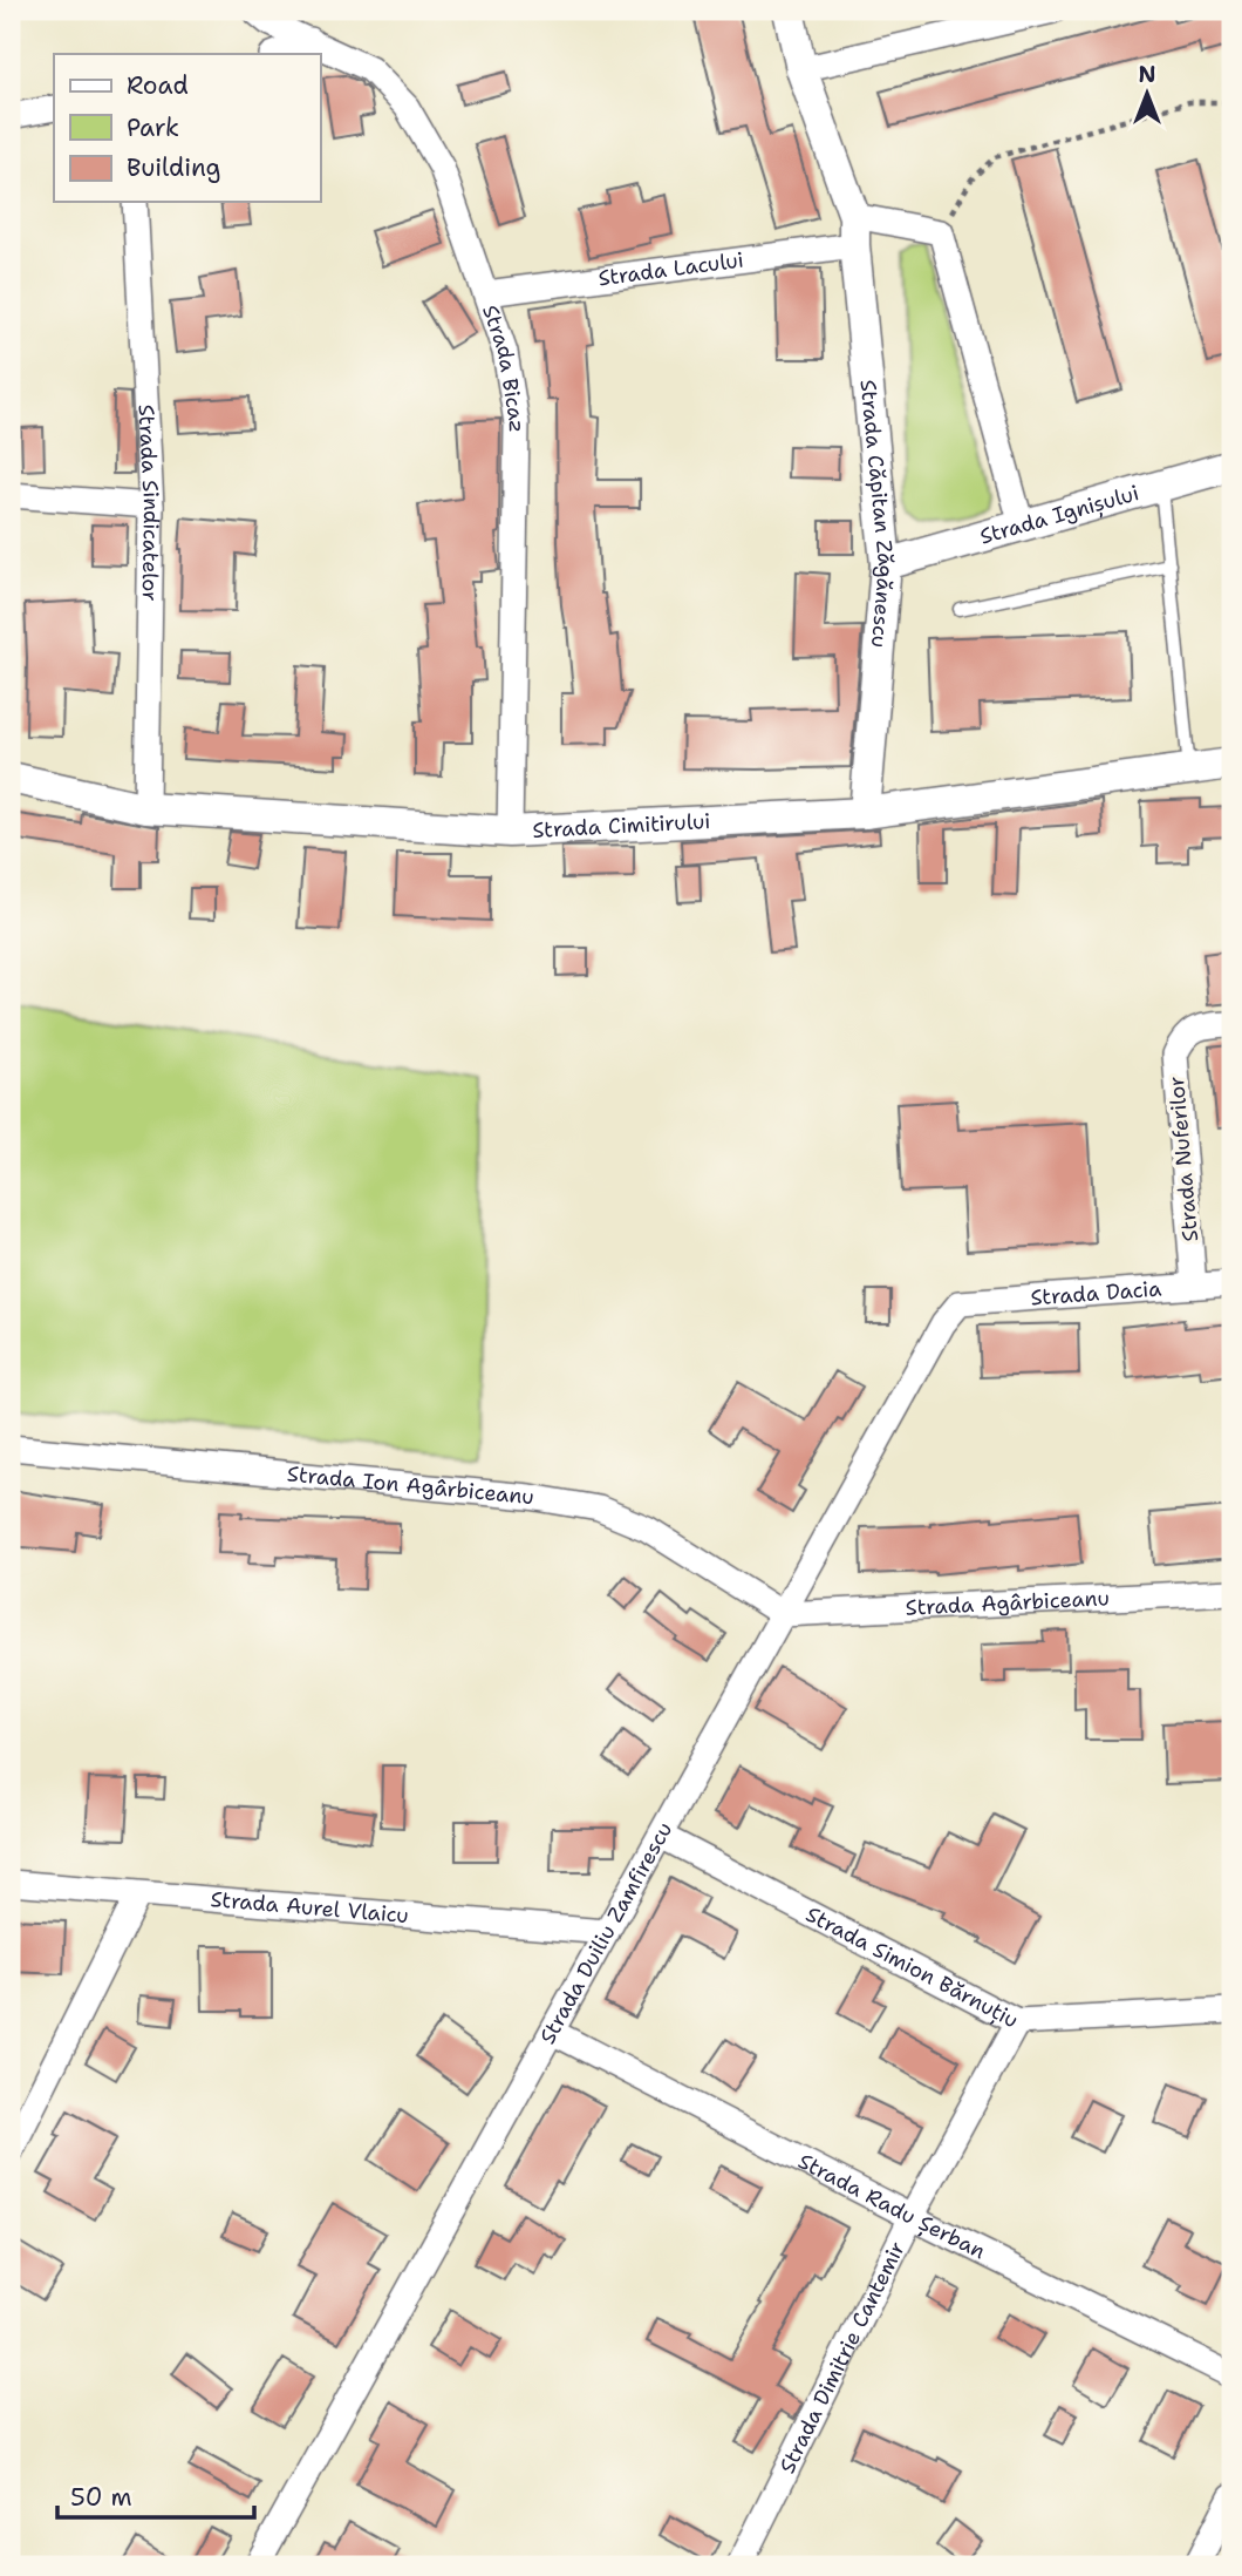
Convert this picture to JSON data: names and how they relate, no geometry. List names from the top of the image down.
{
  "streets": {
    "street": [
      "Strada Lacului",
      "Strada Bicaz",
      "Strada Sindicatelor",
      "Strada Căpitan Zăgănescu",
      "Strada Ignișului",
      "Strada Cimitirului",
      "Strada Nuferilor",
      "Strada Dacia",
      "Strada Ion Agârbiceanu",
      "Strada Agârbiceanu",
      "Strada Aurel Vlaicu",
      "Strada Duiliu Zamfirescu",
      "Strada Simion Bărnuțiu",
      "Strada Radu Șerban",
      "Strada Dimitrie Cantemir"
    ]
  },
  "crossings": [
    ["Strada Lacului", "Strada Bicaz"],
    ["Strada Lacului", "Strada Căpitan Zăgănescu"],
    ["Strada Bicaz", "Strada Cimitirului"],
    ["Strada Sindicatelor", "Strada Cimitirului"],
    ["Strada Căpitan Zăgănescu", "Strada Ignișului"],
    ["Strada Căpitan Zăgănescu", "Strada Cimitirului"],
    ["Strada Nuferilor", "Strada Dacia"],
    ["Strada Dacia", "Strada Duiliu Zamfirescu"],
    ["Strada Ion Agârbiceanu", "Strada Agârbiceanu"],
    ["Strada Ion Agârbiceanu", "Strada Duiliu Zamfirescu"],
    ["Strada Agârbiceanu", "Strada Duiliu Zamfirescu"],
    ["Strada Aurel Vlaicu", "Strada Duiliu Zamfirescu"],
    ["Strada Duiliu Zamfirescu", "Strada Simion Bărnuțiu"],
    ["Strada Duiliu Zamfirescu", "Strada Radu Șerban"],
    ["Strada Simion Bărnuțiu", "Strada Dimitrie Cantemir"],
    ["Strada Radu Șerban", "Strada Dimitrie Cantemir"]
  ],
  "legend": ["Road", "Park", "Building"],
  "scale_bar": "50 m",
  "north": "top"
}
